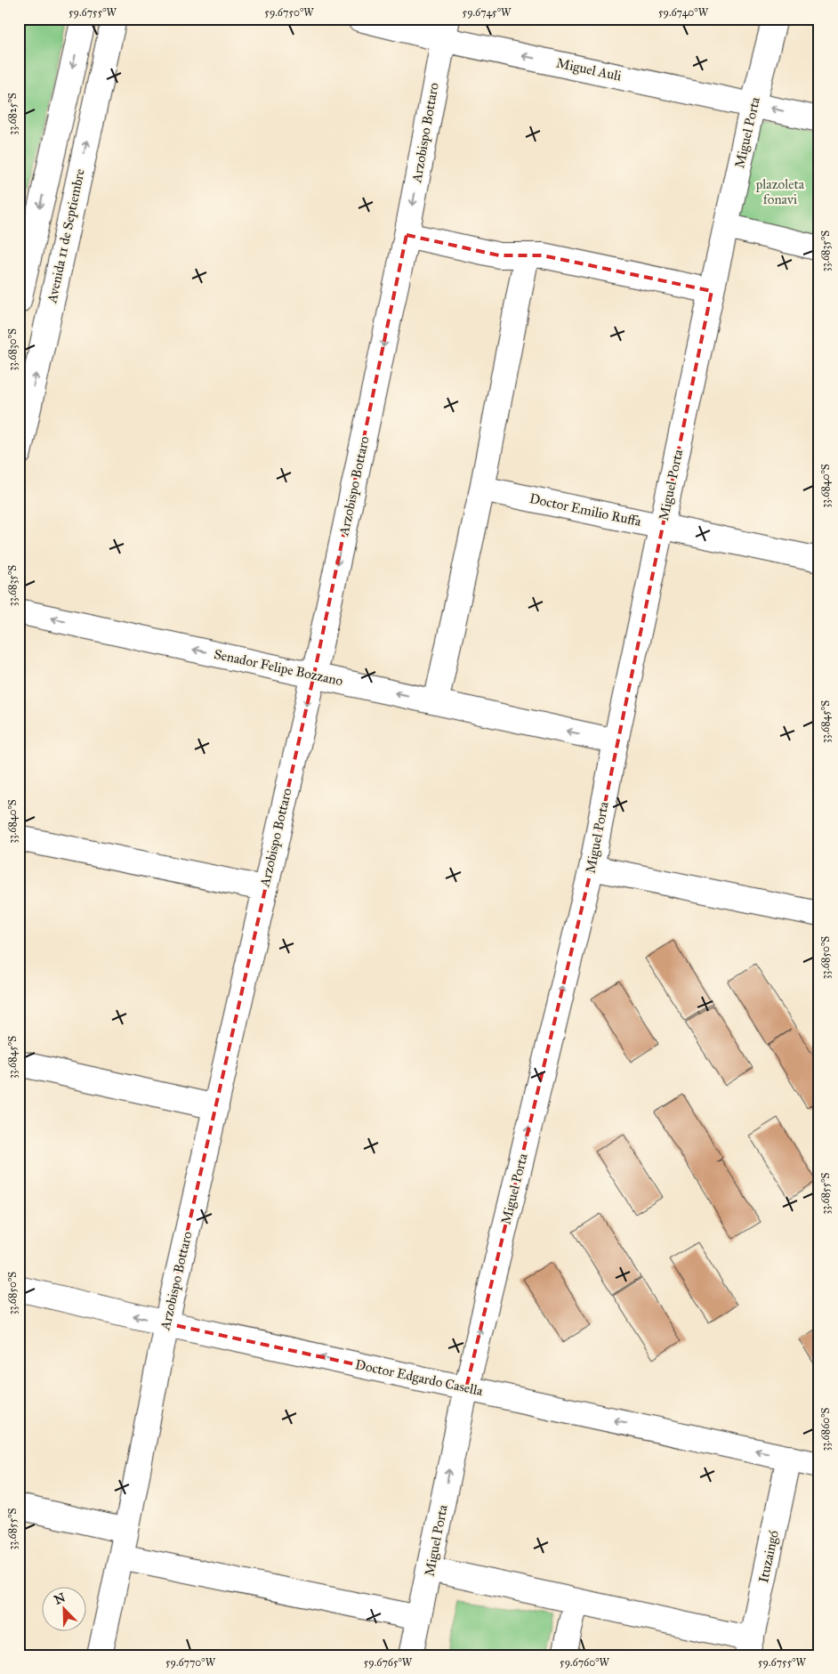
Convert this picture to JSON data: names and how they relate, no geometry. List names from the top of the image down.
{
  "streets": {
    "street": [
      "Miguel Auli",
      "Arzobispo Bottaro",
      "Miguel Porta",
      "Avenida 11 de Septiembre",
      "Doctor Emilio Ruffa",
      "Senador Felipe Bozzano",
      "Doctor Edgardo Casella",
      "Ituzaingó"
    ]
  },
  "crossings": [
    ["Miguel Auli", "Arzobispo Bottaro"],
    ["Miguel Auli", "Miguel Porta"],
    ["Arzobispo Bottaro", "Senador Felipe Bozzano"],
    ["Arzobispo Bottaro", "Doctor Edgardo Casella"],
    ["Miguel Porta", "Doctor Emilio Ruffa"],
    ["Miguel Porta", "Senador Felipe Bozzano"],
    ["Miguel Porta", "Doctor Edgardo Casella"],
    ["Doctor Edgardo Casella", "Ituzaingó"]
  ],
  "one_way": ["Miguel Porta", "Senador Felipe Bozzano"],
  "parks": ["plazoleta fonavi"],
  "north": "top left",
  "coordinates": [
    "59.6755°W",
    "59.6750°W",
    "59.6745°W",
    "59.6740°W",
    "33.6825°S",
    "33.6835°S",
    "33.6830°S",
    "33.6840°S",
    "33.6845°S",
    "33.6850°S",
    "33.6855°S",
    "33.6860°S",
    "59.6770°W",
    "59.6765°W",
    "59.6760°W"
  ]
}
